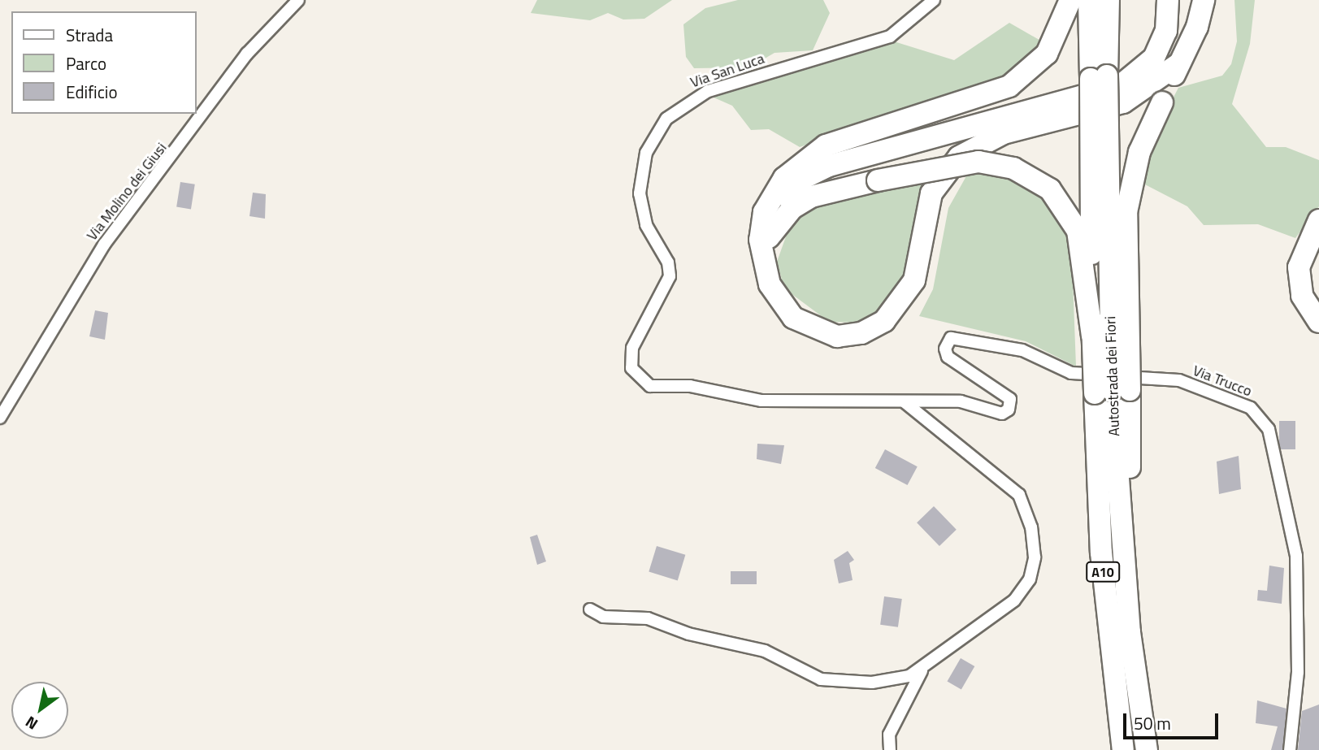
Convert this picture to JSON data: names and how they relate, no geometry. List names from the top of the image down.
{
  "streets": {
    "highway": ["Autostrada dei Fiori", "A10"],
    "street": ["Via San Luca", "Via Molino dei Giusi", "Via Trucco"]
  },
  "crossings": [
    ["Via San Luca", "Via Trucco"]
  ],
  "legend": ["Strada", "Parco", "Edificio"],
  "scale_bar": "50 m",
  "north": "bottom left"
}
